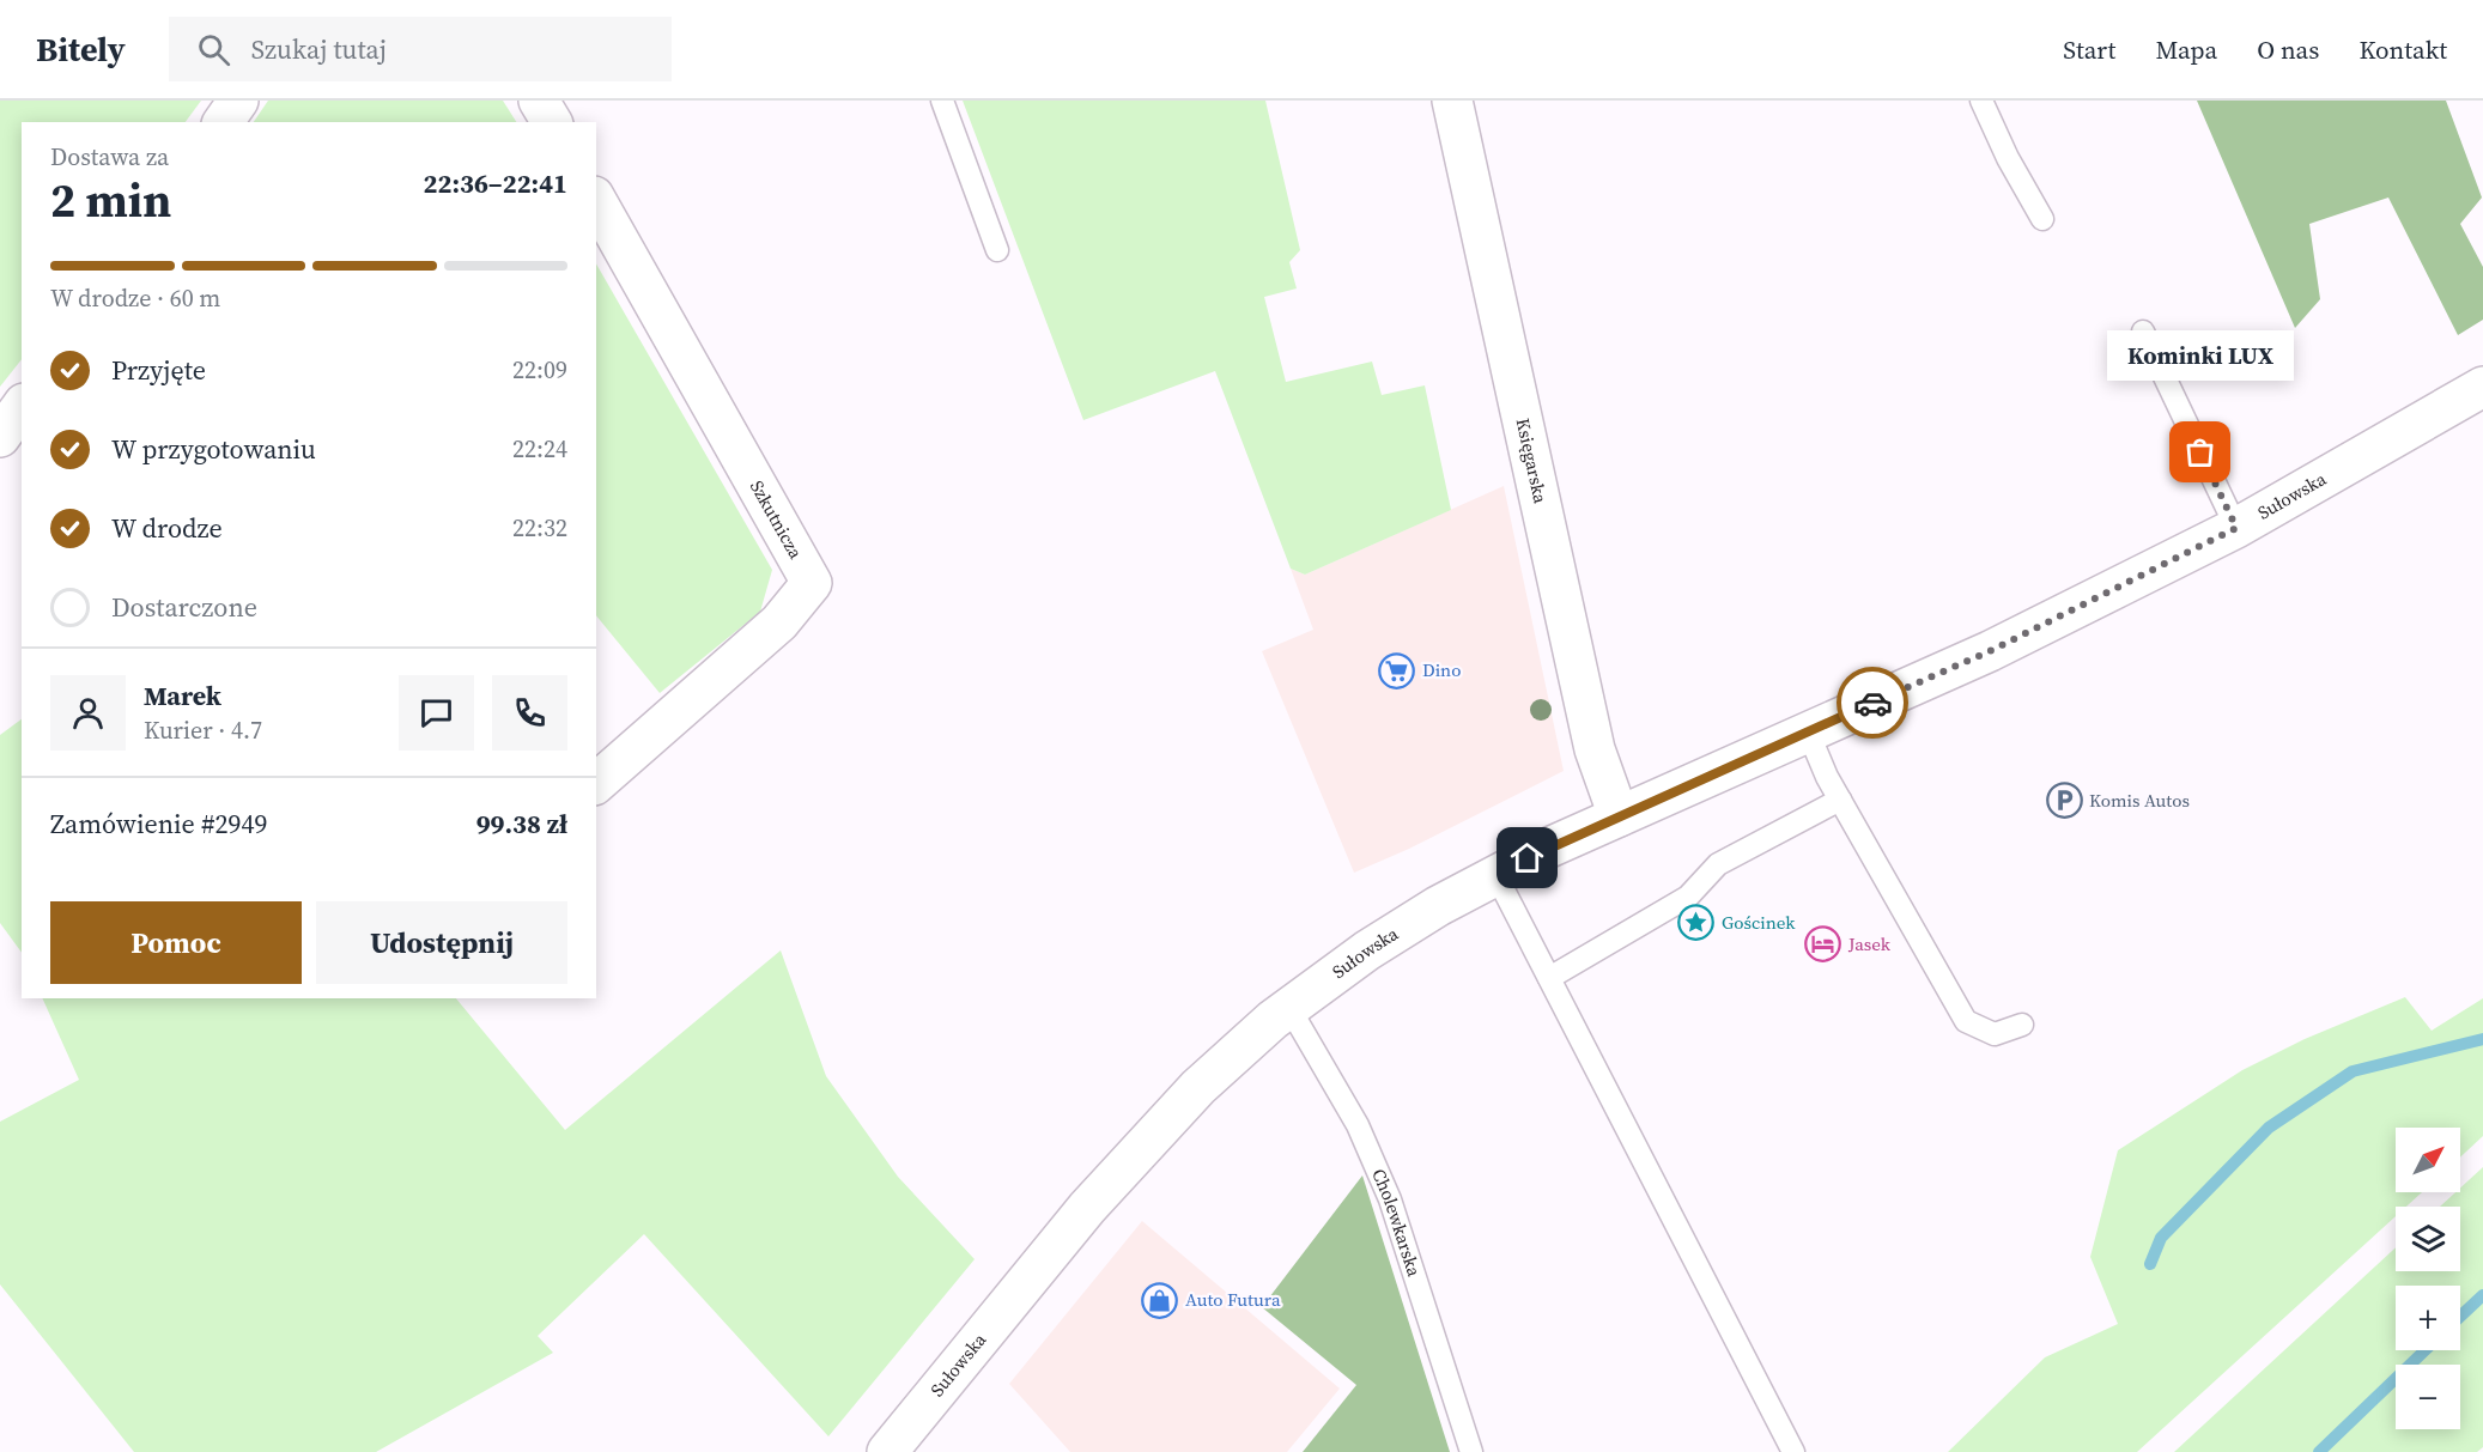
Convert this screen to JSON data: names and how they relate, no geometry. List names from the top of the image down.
{
  "streets": {
    "main road": ["Księgarska", "Sułowska", "Szkutnicza"],
    "lane": ["Cholewkarska"]
  },
  "crossings": [
    ["Księgarska", "Sułowska"],
    ["Sułowska", "Cholewkarska"]
  ],
  "places": {
    "other": ["Kominki LUX"],
    "supermarket": ["Dino"],
    "parking": ["Komis Autos"],
    "place": ["Gościnek"],
    "hotel": ["Jasek"],
    "shop": ["Auto Futura"]
  },
  "north": "top right",
  "page": {
    "header": "Bitely",
    "search": "Szukaj tutaj",
    "nav": [
      "Start",
      "Mapa",
      "O nas",
      "Kontakt"
    ],
    "heading": ["2 min", "Dostawa za", "22:36–22:41"],
    "panel": [
      "Marek",
      "Kurier · 4.7",
      "Zamówienie #2949",
      "99.38 zł"
    ],
    "bar": "W drodze · 60 m",
    "bubble": "Kominki LUX",
    "list": [
      ["Przyjęte", "22:09"],
      ["W przygotowaniu", "22:24"],
      ["W drodze", "22:32"],
      "Dostarczone"
    ],
    "buttons": ["Pomoc", "Udostępnij"],
    "map_buttons": ["+", "−"]
  }
}
